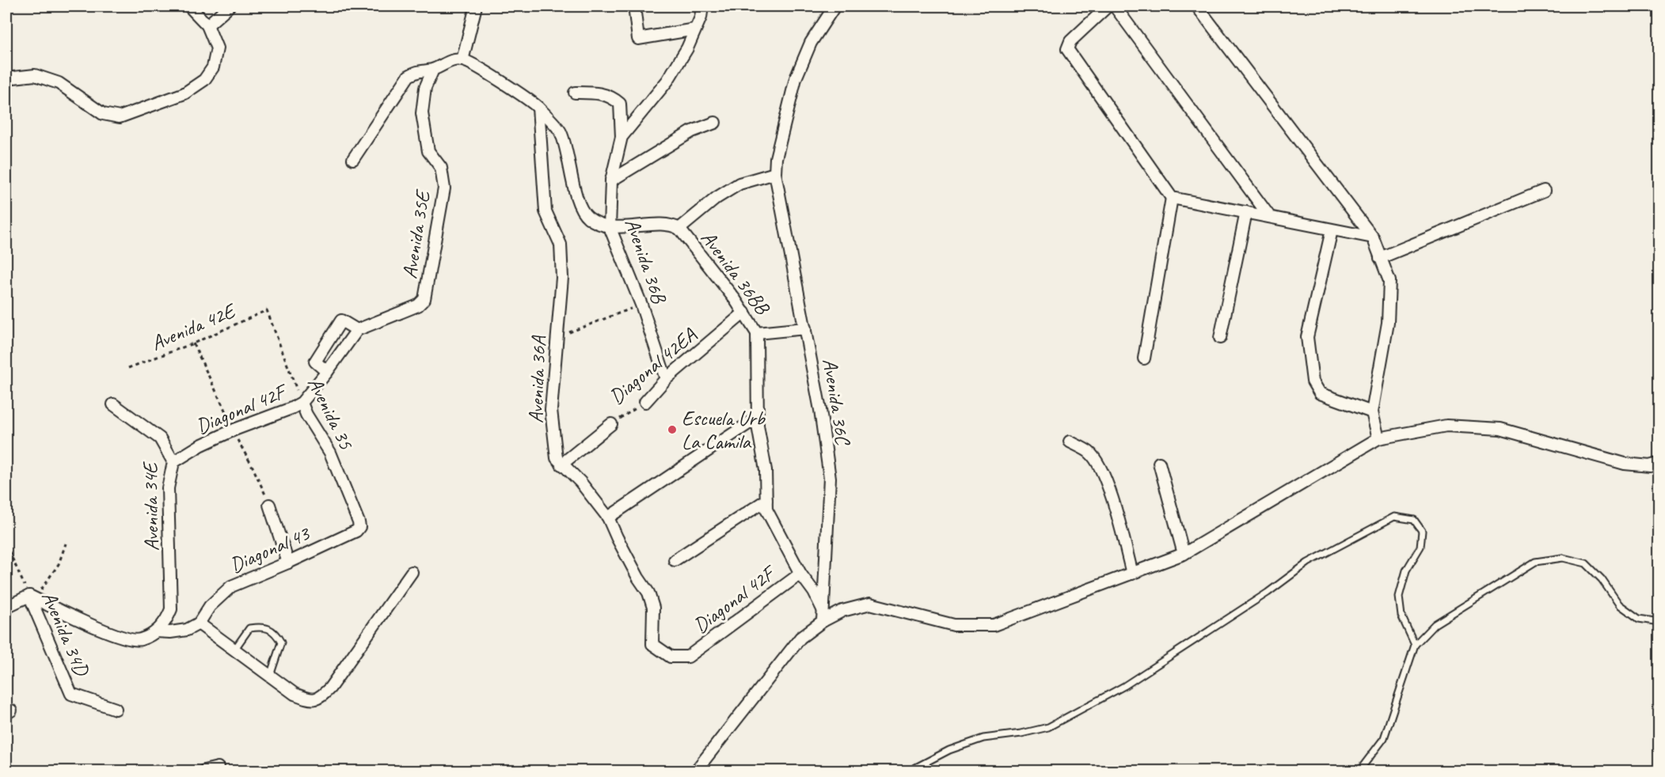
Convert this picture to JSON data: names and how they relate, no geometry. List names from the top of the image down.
{
  "streets": {
    "street": [
      "Avenida 35E",
      "Avenida 36B",
      "Avenida 36BB",
      "Diagonal 42EA",
      "Avenida 36A",
      "Avenida 36C",
      "Diagonal 42F",
      "Avenida 35",
      "Avenida 34E",
      "Diagonal 43",
      "Avenida 34D"
    ],
    "path": ["Avenida 42E"]
  },
  "crossings": [
    ["Avenida 35E", "Diagonal 42F"],
    ["Avenida 36B", "Diagonal 42EA"],
    ["Avenida 36BB", "Diagonal 42EA"],
    ["Avenida 36BB", "Avenida 36C"],
    ["Avenida 36BB", "Diagonal 42F"],
    ["Avenida 42E", "Avenida 35"],
    ["Diagonal 42EA", "Avenida 36A"],
    ["Diagonal 42F", "Avenida 35"],
    ["Diagonal 42F", "Avenida 34E"],
    ["Avenida 35", "Diagonal 43"]
  ],
  "places": ["Escuela Urb La Camila"]
}
